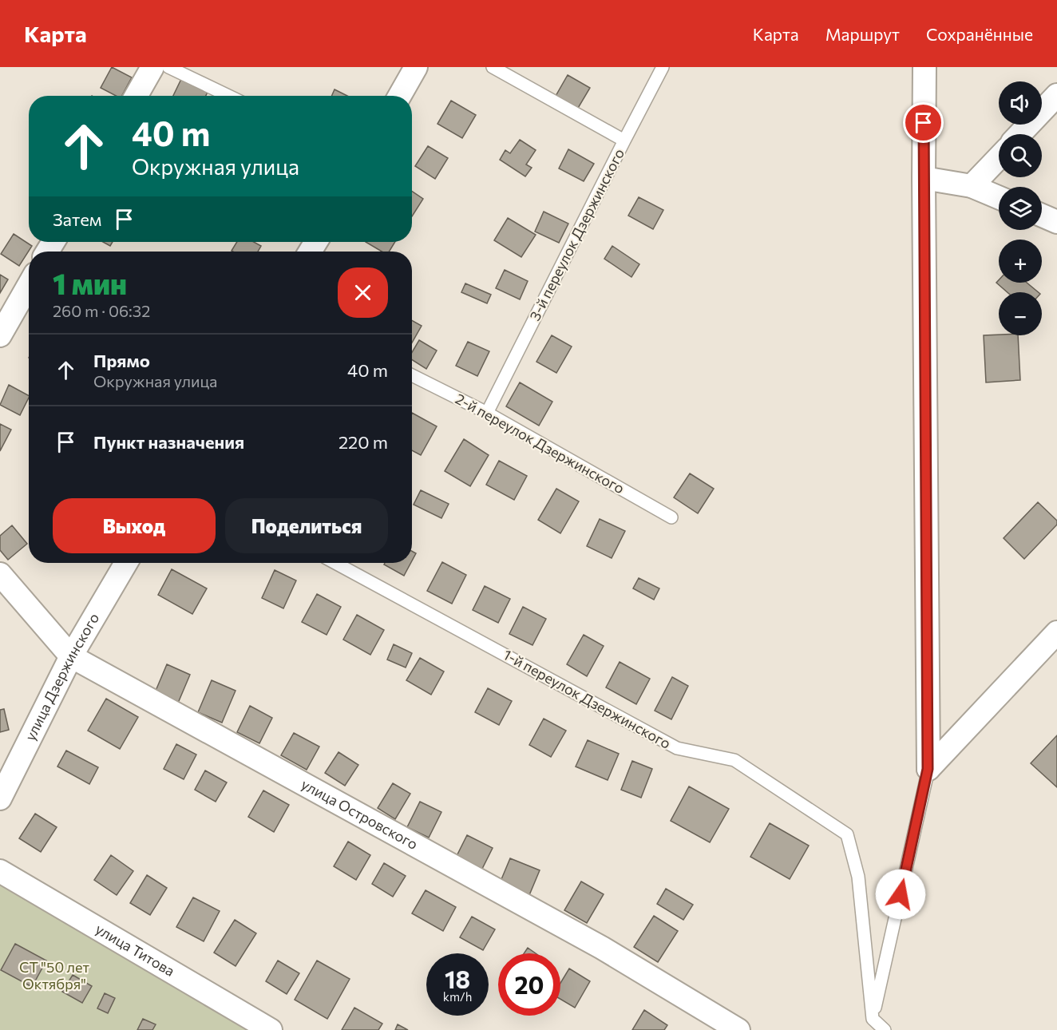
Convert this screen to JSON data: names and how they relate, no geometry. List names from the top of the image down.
{
  "streets": {
    "street": ["улица Дзержинского", "улица Островского", "улица Титова"],
    "lane": ["3-й переулок Дзержинского", "2-й переулок Дзержинского", "1-й переулок Дзержинского"]
  },
  "crossings": [
    ["3-й переулок Дзержинского", "2-й переулок Дзержинского"],
    ["улица Дзержинского", "улица Островского"]
  ],
  "parks": ["СТ \"50 лет Октября\""],
  "page": {
    "header": "Карта",
    "nav": ["Карта", "Маршрут", "Сохранённые"],
    "map_buttons": ["+", "−"],
    "turn": ["40 m", "Окружная улица"],
    "then": "Затем",
    "heading": ["1 мин", "260 m · 06:32"],
    "list": [
      {
        "name": "Прямо",
        "note": "Окружная улица",
        "value": "40 m"
      },
      {
        "name": "Пункт назначения",
        "value": "220 m"
      }
    ],
    "buttons": ["Выход", "Поделиться"],
    "speed": "18 km/h",
    "limit": "20"
  }
}
